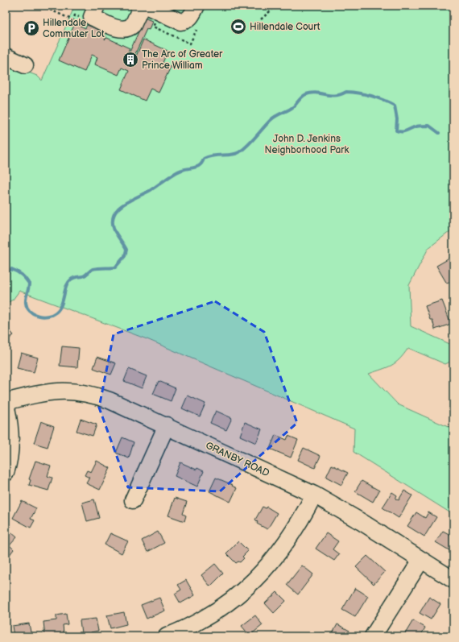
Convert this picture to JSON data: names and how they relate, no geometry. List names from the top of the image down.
{
  "streets": {
    "street": ["GRANBY ROAD"]
  },
  "parks": ["John D. Jenkins Neighborhood Park"],
  "places": {
    "sports": ["Hillendale Court"],
    "parking": ["Hillendale Commuter Lot"],
    "building": ["The Arc of Greater Prince William"]
  }
}
